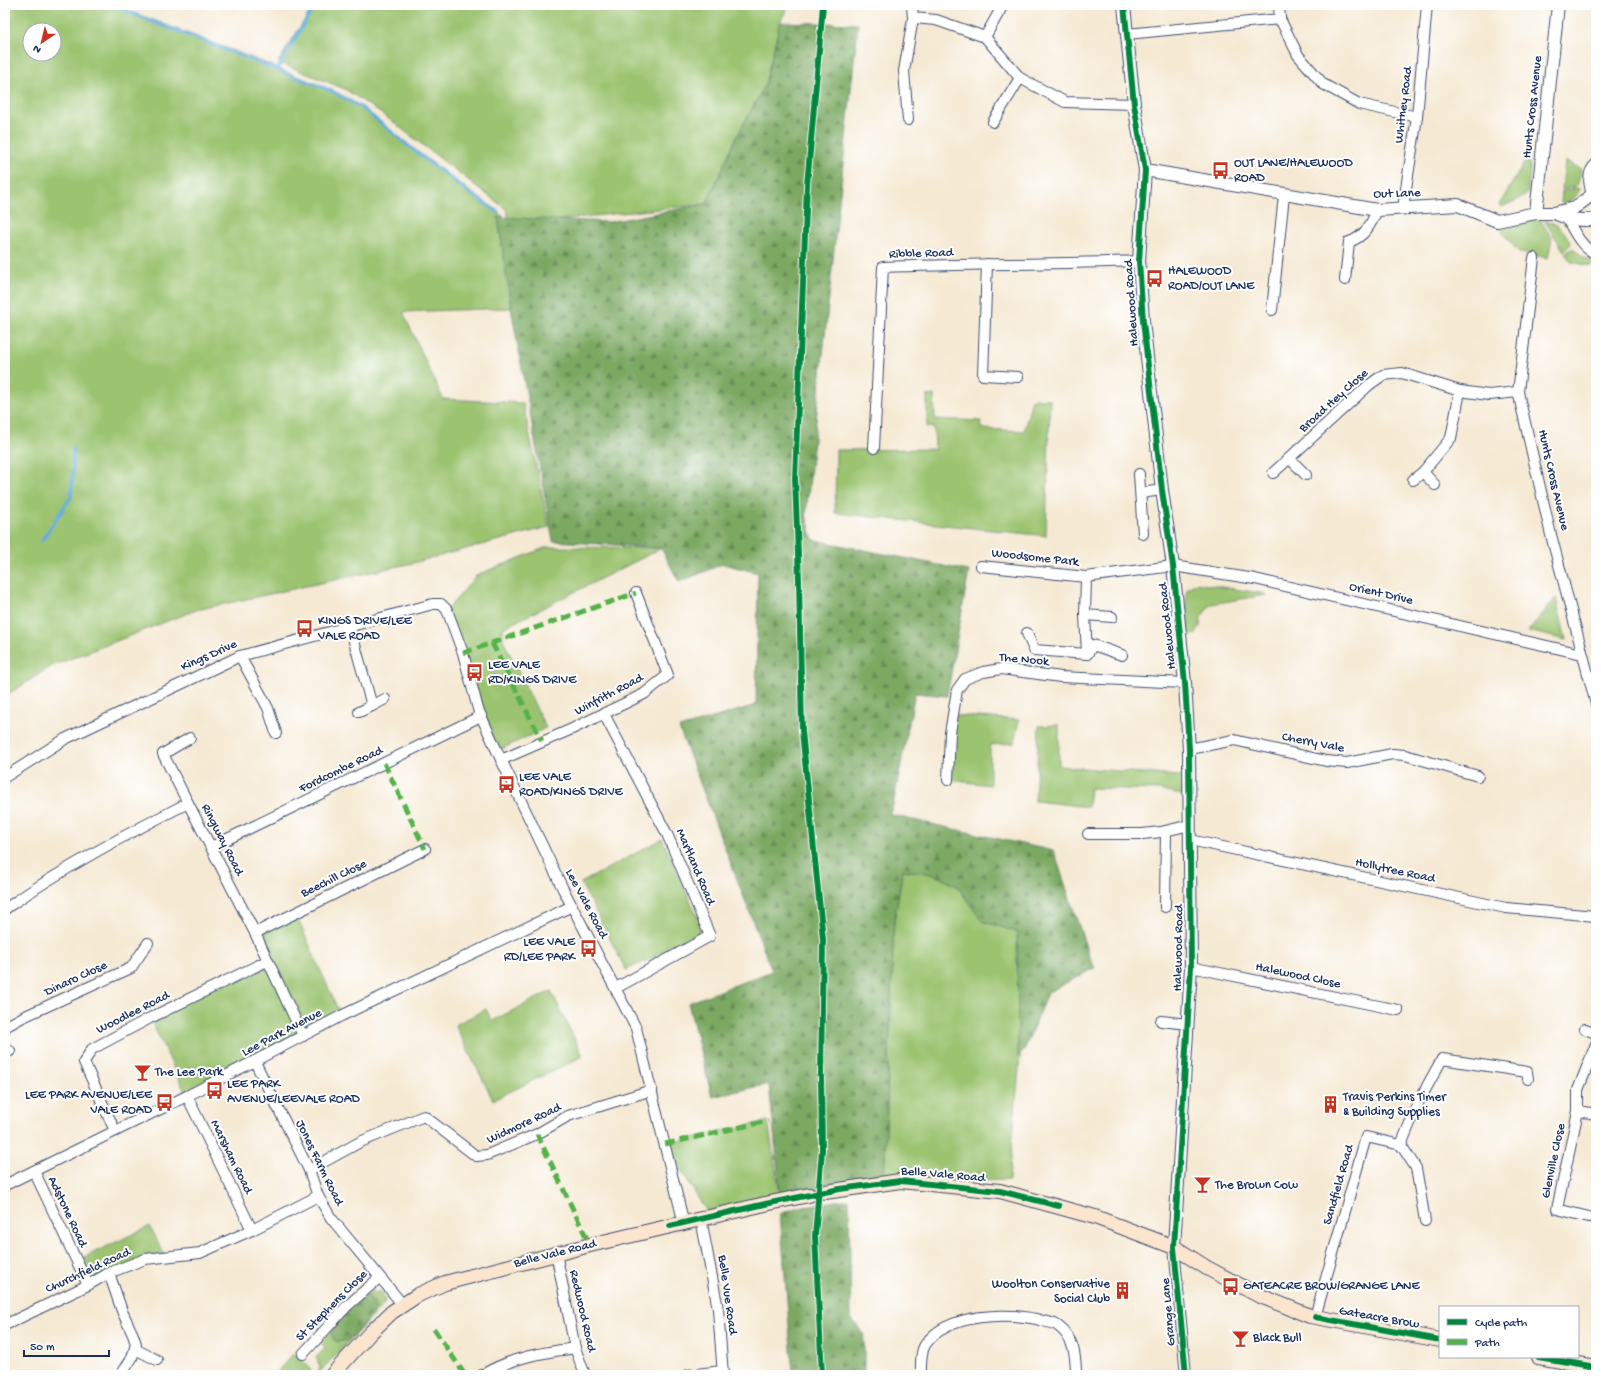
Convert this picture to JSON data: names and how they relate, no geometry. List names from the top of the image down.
{
  "streets": {
    "main road": ["Belle Vale Road", "Gateacre Brow"],
    "street": [
      "Whitney Road",
      "Hunts Cross Avenue",
      "Out Lane",
      "Ribble Road",
      "Halewood Road",
      "Broad Hey Close",
      "Woodsome Park",
      "Orient Drive",
      "Kings Drive",
      "The Nook",
      "Winfrith Road",
      "Cherry Vale",
      "Fordcombe Road",
      "Ringway Road",
      "Martland Road",
      "Hollytree Road",
      "Beechill Close",
      "Lee Vale Road",
      "Halewood Close",
      "Dinaro Close",
      "Woodlee Road",
      "Lee Park Avenue",
      "Widmore Road",
      "Marsham Road",
      "Glenville Close",
      "Jones Farm Road",
      "Sandfield Road",
      "Adstone Road",
      "Churchfield Road",
      "Belle Vue Road",
      "St Stephens Close",
      "Redwood Road",
      "Grange Lane"
    ]
  },
  "crossings": [
    ["Whitney Road", "Out Lane"],
    ["Hunts Cross Avenue", "Out Lane"],
    ["Hunts Cross Avenue", "Broad Hey Close"],
    ["Hunts Cross Avenue", "Orient Drive"],
    ["Out Lane", "Halewood Road"],
    ["Ribble Road", "Halewood Road"],
    ["Halewood Road", "Woodsome Park"],
    ["Halewood Road", "Orient Drive"],
    ["Halewood Road", "The Nook"],
    ["Halewood Road", "Cherry Vale"],
    ["Halewood Road", "Hollytree Road"],
    ["Halewood Road", "Halewood Close"],
    ["Halewood Road", "Belle Vale Road"],
    ["Halewood Road", "Grange Lane"],
    ["Halewood Road", "Gateacre Brow"],
    ["Woodsome Park", "Orient Drive"],
    ["Kings Drive", "Lee Vale Road"],
    ["Winfrith Road", "Martland Road"],
    ["Winfrith Road", "Lee Vale Road"],
    ["Fordcombe Road", "Ringway Road"],
    ["Fordcombe Road", "Lee Vale Road"],
    ["Ringway Road", "Beechill Close"],
    ["Ringway Road", "Woodlee Road"],
    ["Ringway Road", "Lee Park Avenue"],
    ["Martland Road", "Lee Vale Road"],
    ["Lee Vale Road", "Lee Park Avenue"],
    ["Lee Vale Road", "Widmore Road"],
    ["Lee Vale Road", "Belle Vale Road"],
    ["Woodlee Road", "Lee Park Avenue"],
    ["Lee Park Avenue", "Marsham Road"],
    ["Lee Park Avenue", "Jones Farm Road"],
    ["Lee Park Avenue", "Adstone Road"],
    ["Widmore Road", "Jones Farm Road"],
    ["Marsham Road", "Churchfield Road"],
    ["Jones Farm Road", "Belle Vale Road"],
    ["Jones Farm Road", "Churchfield Road"],
    ["Jones Farm Road", "St Stephens Close"],
    ["Belle Vale Road", "Belle Vue Road"],
    ["Belle Vale Road", "Redwood Road"],
    ["Belle Vale Road", "Grange Lane"],
    ["Belle Vale Road", "Gateacre Brow"],
    ["Sandfield Road", "Gateacre Brow"],
    ["Adstone Road", "Churchfield Road"],
    ["Grange Lane", "Gateacre Brow"]
  ],
  "places": {
    "bus stop": [
      "OUT LANE/HALEWOOD ROAD",
      "HALEWOOD ROAD/OUT LANE",
      "KINGS DRIVE/LEE VALE ROAD",
      "LEE VALE RD/KINGS DRIVE",
      "LEE VALE ROAD/KINGS DRIVE",
      "LEE VALE RD/LEE PARK",
      "LEE PARK AVENUE/LEEVALE ROAD",
      "LEE PARK AVENUE/LEE VALE ROAD",
      "GATEACRE BROW/GRANGE LANE"
    ],
    "bar": ["The Lee Park", "The Brown Cow", "Black Bull"],
    "building": ["Travis Perkins Timer & Building Supplies", "Woolton Conservative Social Club"]
  },
  "legend": ["Cycle path", "Path"],
  "scale_bar": "50 m",
  "north": "bottom left"
}
